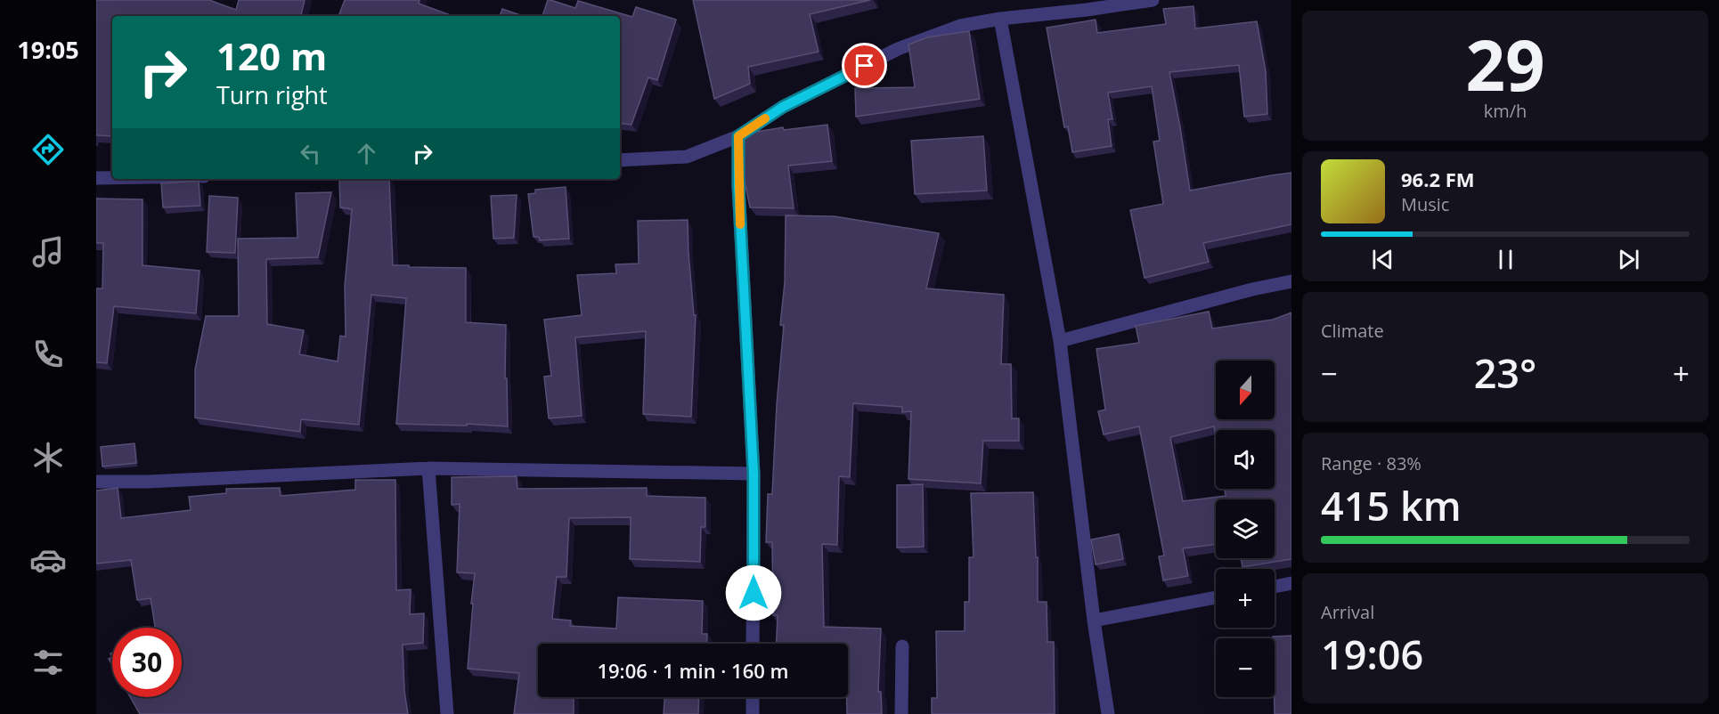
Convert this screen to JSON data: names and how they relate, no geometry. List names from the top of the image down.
{
  "north": "bottom",
  "page": {
    "tabs": "19:05",
    "tile": [
      ["29", "km/h"],
      "Climate",
      ["Range · 83%", "415 km"],
      ["Arrival", "19:06"]
    ],
    "turn": ["120 m", "Turn right"],
    "song": ["96.2 FM", "Music"],
    "heat": ["−", "23°", "+"],
    "map_buttons": ["+", "−"],
    "limit": "30",
    "trip": "19:06 · 1 min · 160 m"
  }
}
